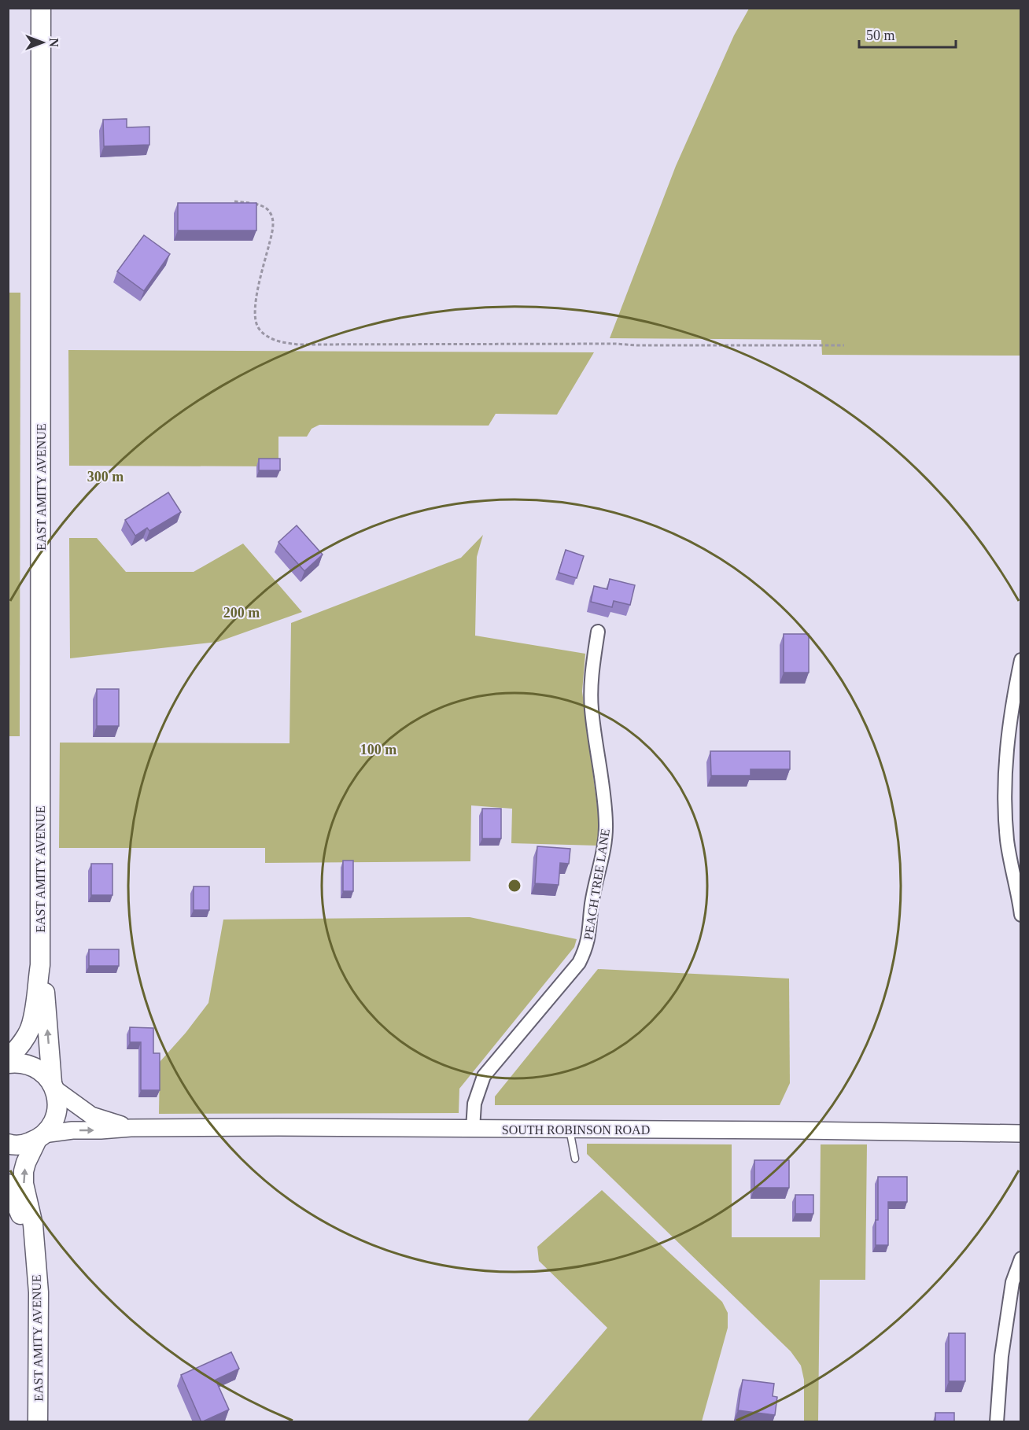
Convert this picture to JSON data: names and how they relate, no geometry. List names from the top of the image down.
{
  "streets": {
    "main road": ["EAST AMITY AVENUE"],
    "street": ["PEACH TREE LANE", "SOUTH ROBINSON ROAD"]
  },
  "crossings": [
    ["EAST AMITY AVENUE", "SOUTH ROBINSON ROAD"],
    ["PEACH TREE LANE", "SOUTH ROBINSON ROAD"]
  ],
  "scale_bar": "50 m",
  "north": "right",
  "rings": ["300 m", "200 m", "100 m"]
}
